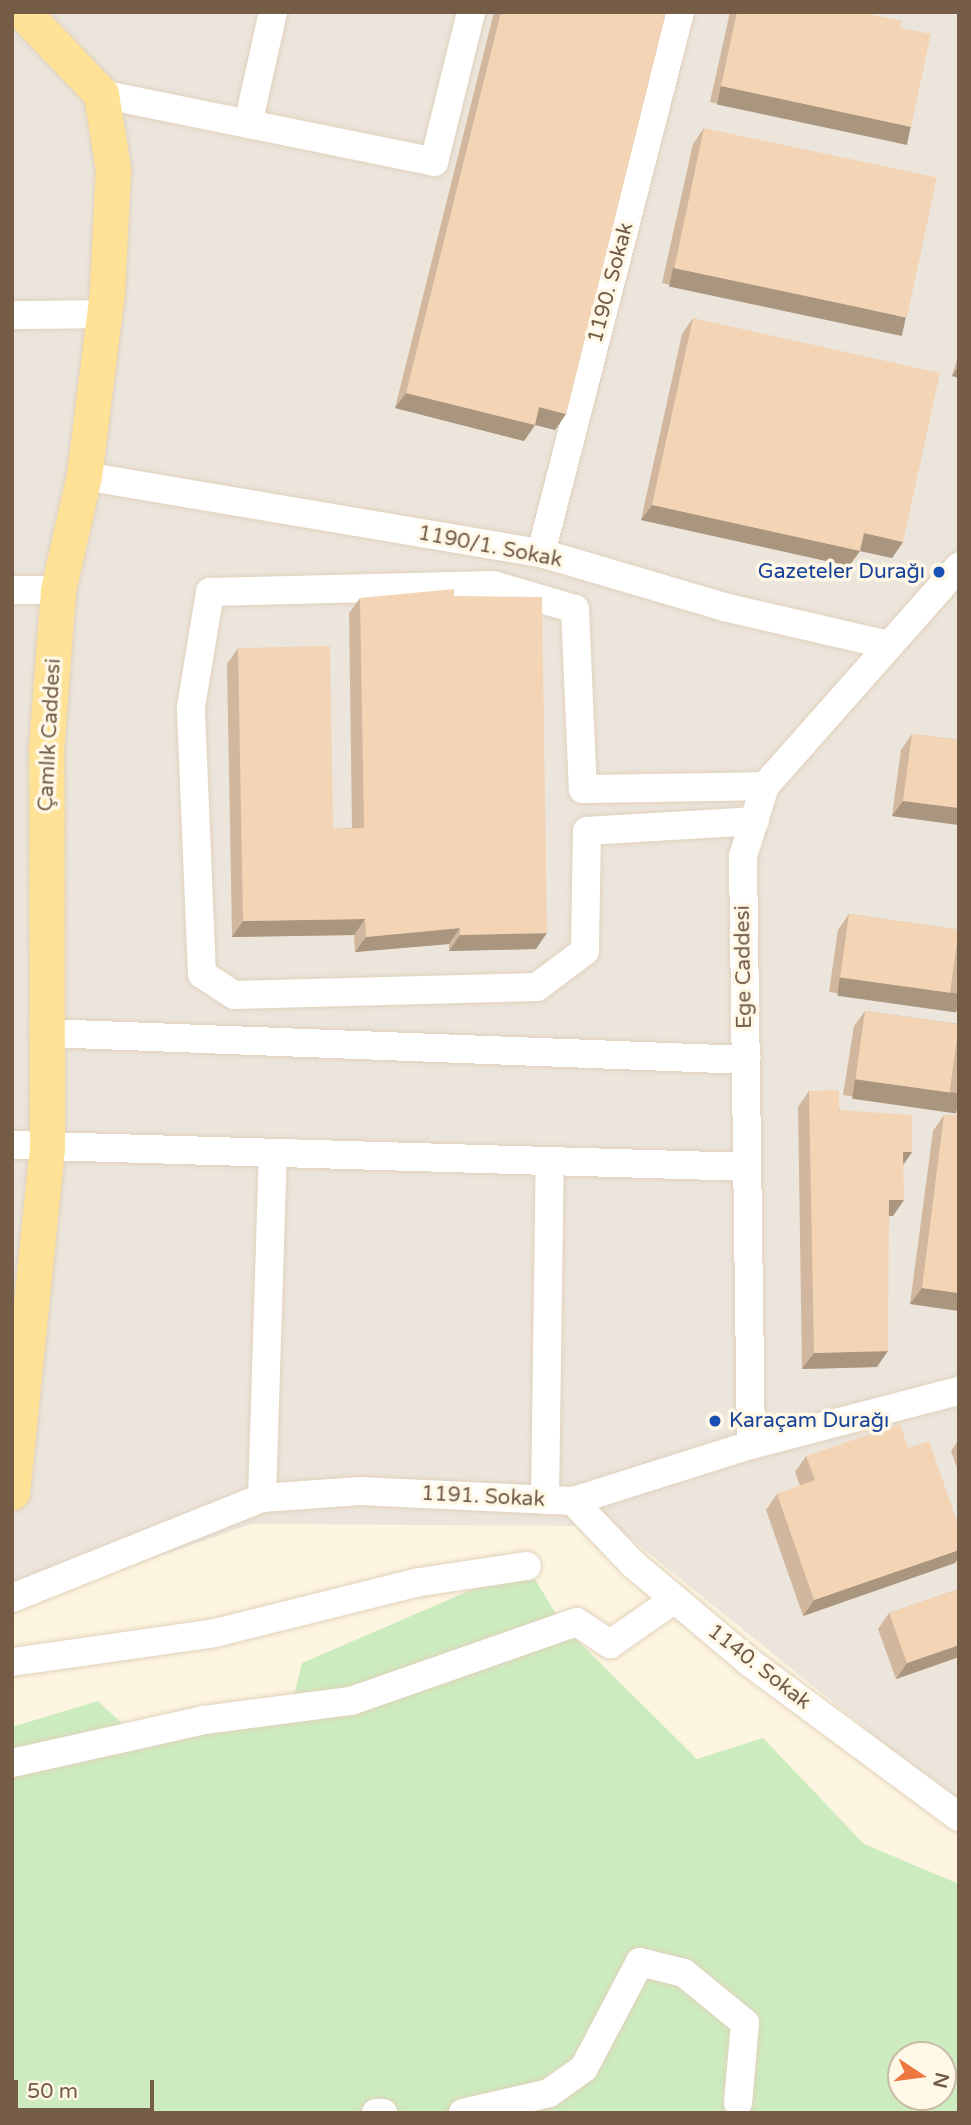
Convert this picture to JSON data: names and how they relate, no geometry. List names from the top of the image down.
{
  "streets": {
    "main road": ["Çamlık Caddesi"],
    "street": [
      "1190. Sokak",
      "1190/1. Sokak",
      "Ege Caddesi",
      "1191. Sokak",
      "1140. Sokak"
    ]
  },
  "crossings": [
    ["1190. Sokak", "1190/1. Sokak"],
    ["1190/1. Sokak", "Çamlık Caddesi"],
    ["1190/1. Sokak", "Ege Caddesi"],
    ["Ege Caddesi", "1191. Sokak"],
    ["1191. Sokak", "1140. Sokak"]
  ],
  "places": ["Gazeteler Durağı", "Karaçam Durağı"],
  "scale_bar": "50 m",
  "north": "right"
}
